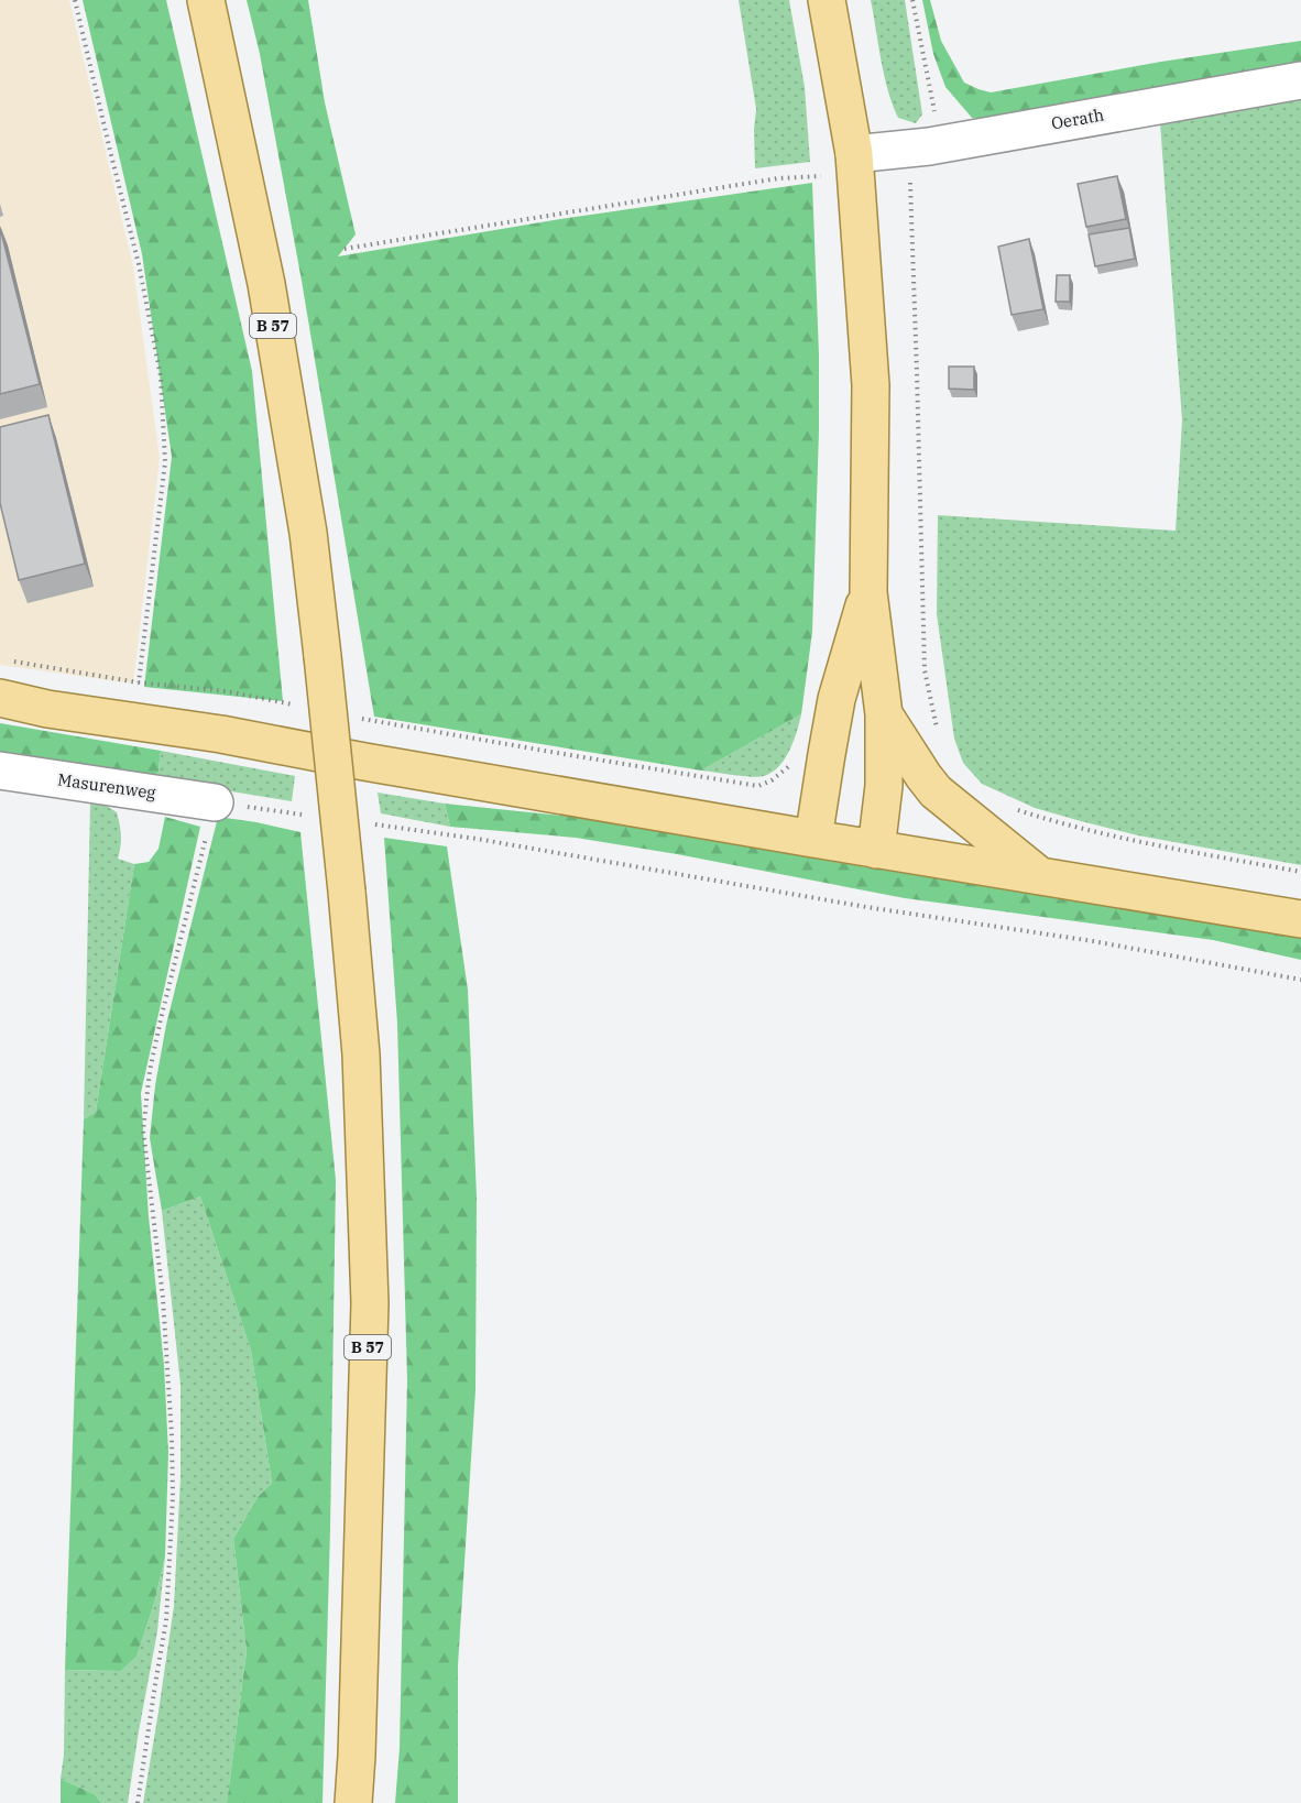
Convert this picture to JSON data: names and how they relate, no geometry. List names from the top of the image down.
{
  "streets": {
    "main road": ["B 57"],
    "street": ["Oerath", "Masurenweg"]
  }
}
